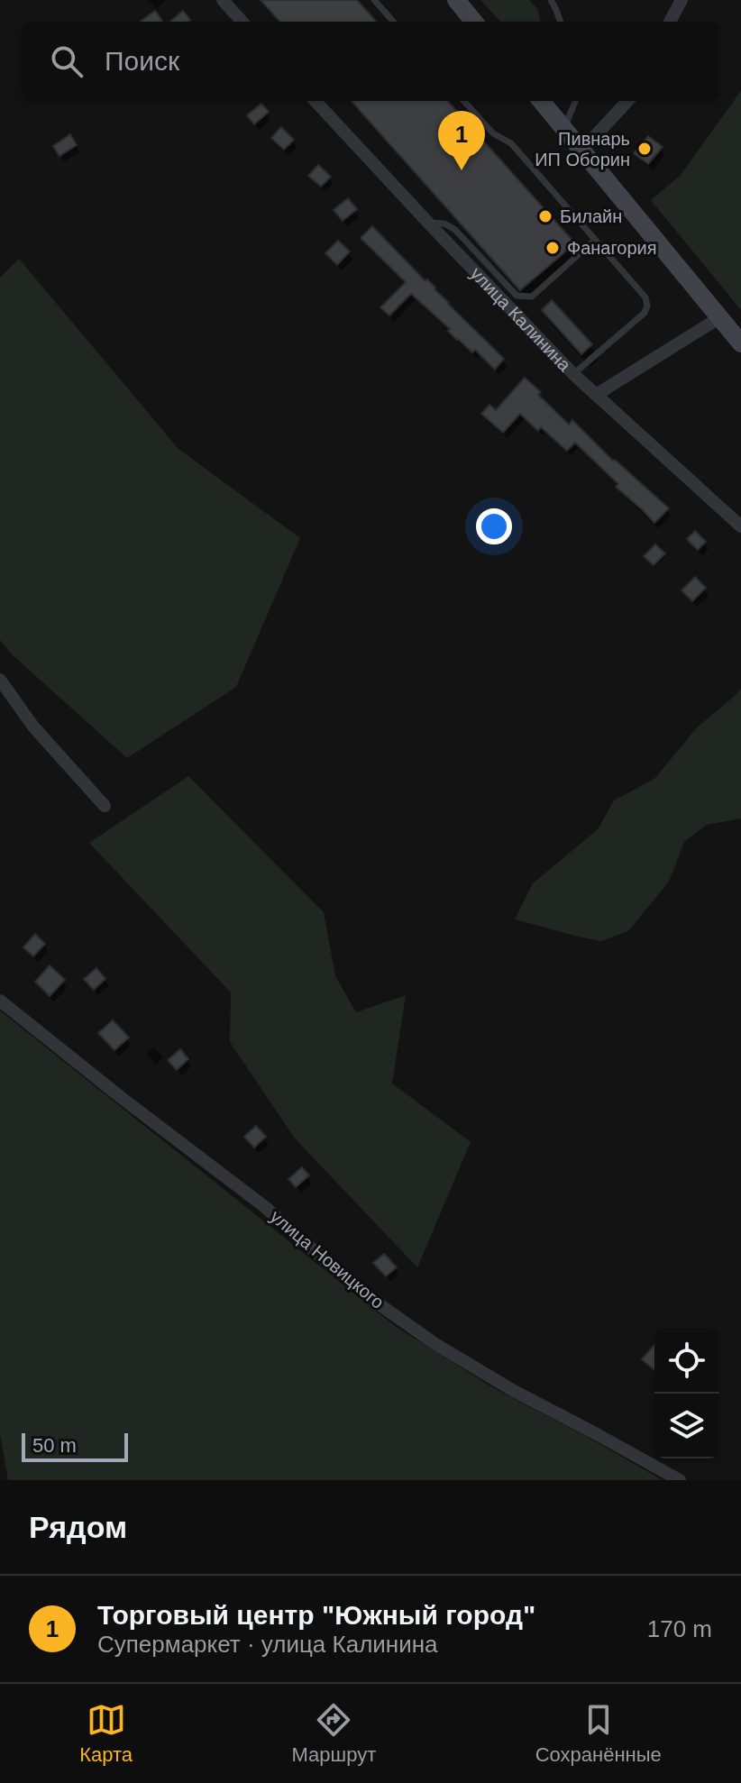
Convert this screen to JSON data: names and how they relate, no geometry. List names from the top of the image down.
{
  "streets": {
    "street": ["улица Калинина", "улица Новицкого"]
  },
  "places": ["Пивнарь ИП Оборин", "Билайн", "Фанагория"],
  "scale_bar": "50 m",
  "page": {
    "search": "Поиск",
    "pins": "1",
    "scale": "50 m",
    "heading": "Рядом",
    "list": [
      {
        "mark": "1",
        "name": "Торговый центр \"Южный город\"",
        "note": "Супермаркет · улица Калинина",
        "value": "170 m"
      }
    ],
    "nav": ["Карта", "Маршрут", "Сохранённые"]
  }
}
